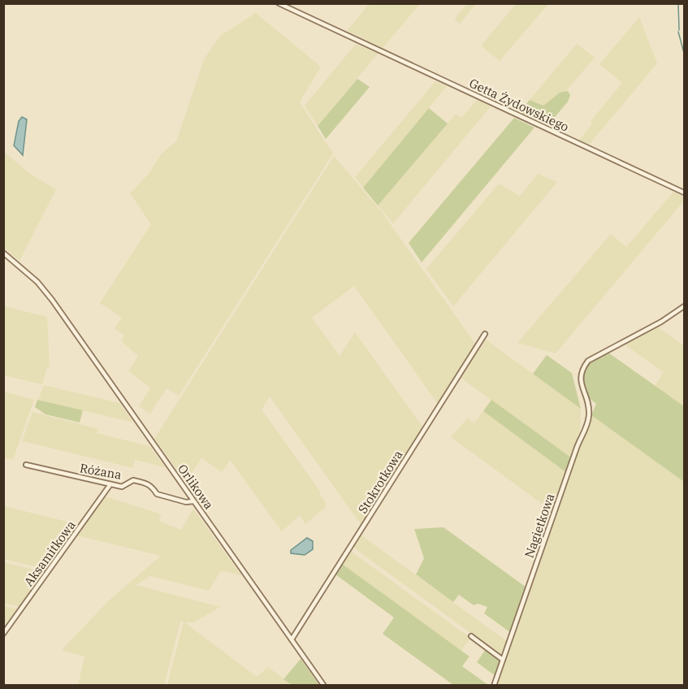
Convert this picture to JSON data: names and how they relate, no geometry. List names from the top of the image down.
{
  "streets": {
    "street": [
      "Getta Żydowskiego",
      "Różana",
      "Stokrotkowa",
      "Orlikowa",
      "Nagietkowa",
      "Aksamitkowa"
    ]
  },
  "crossings": [
    ["Różana", "Orlikowa"],
    ["Różana", "Aksamitkowa"],
    ["Stokrotkowa", "Orlikowa"]
  ]
}
